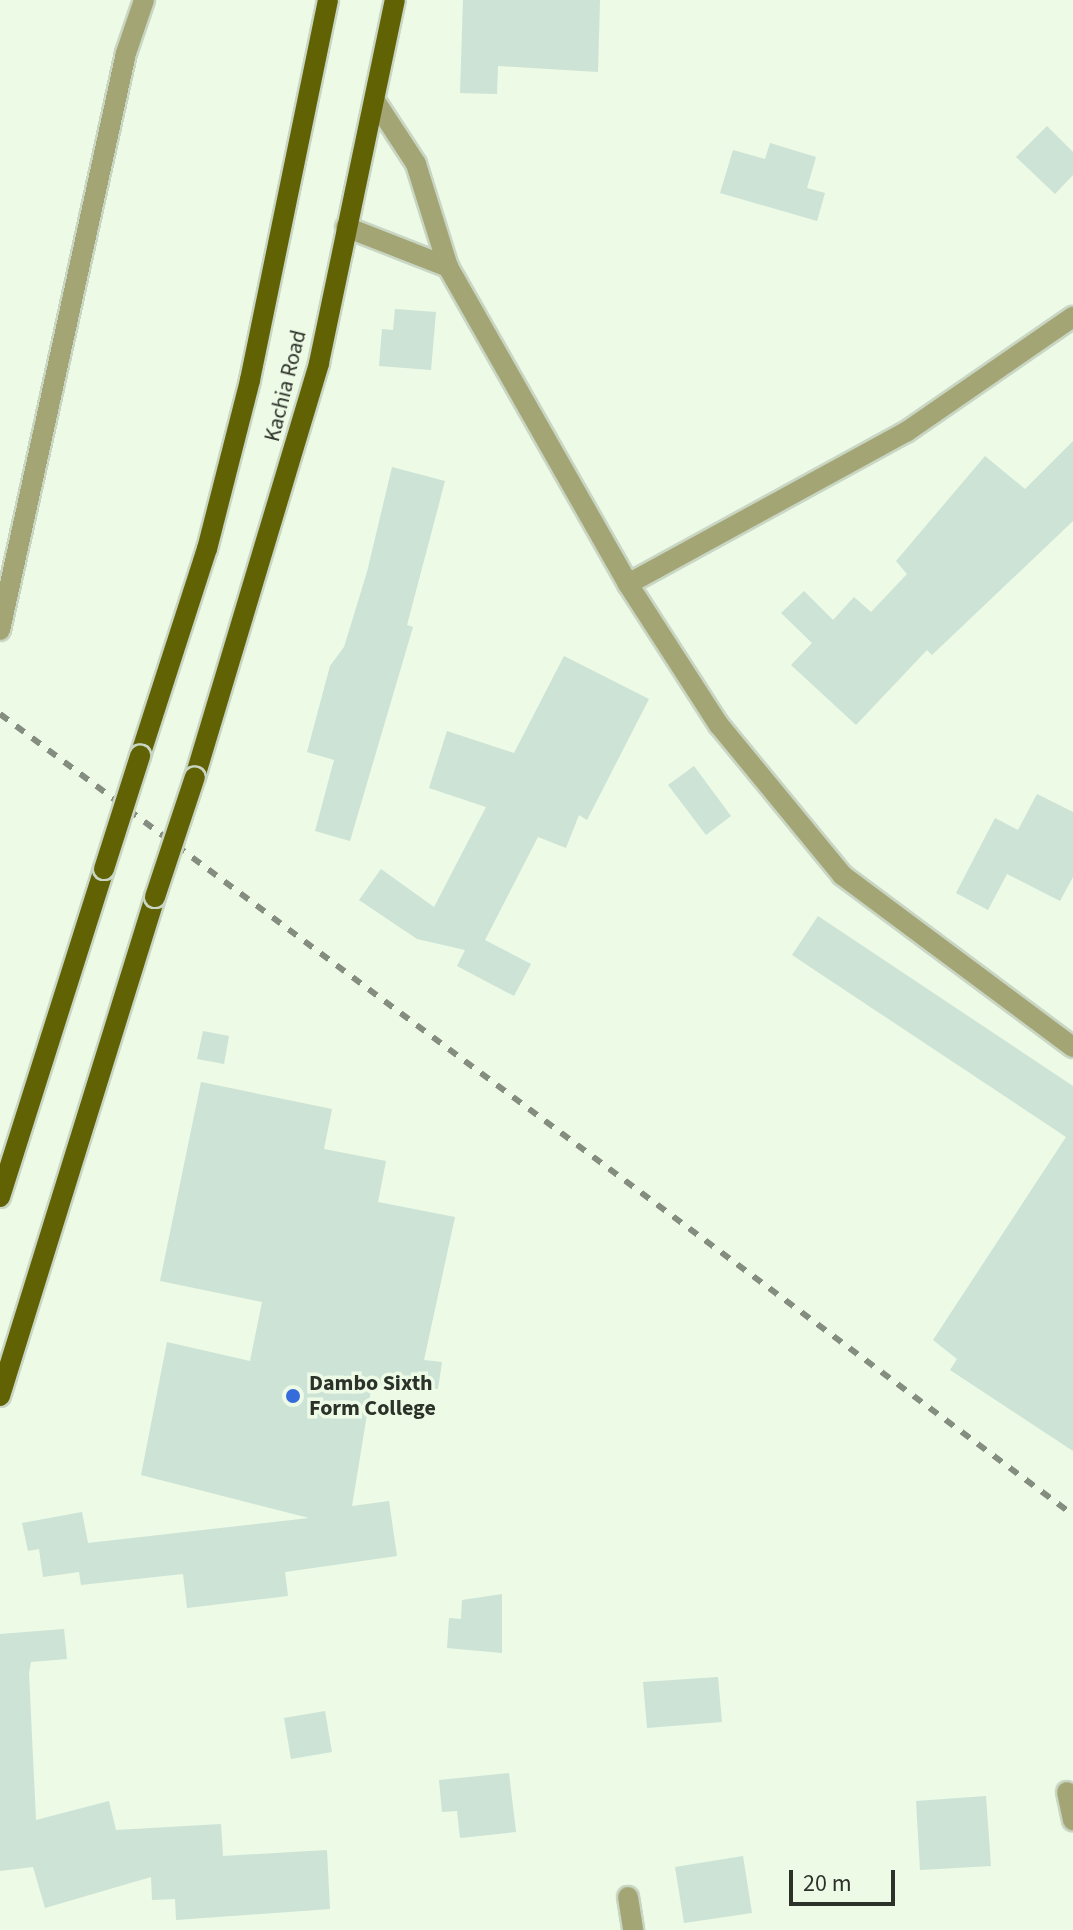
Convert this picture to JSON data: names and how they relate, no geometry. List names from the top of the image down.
{
  "streets": {
    "main road": ["Kachia Road"]
  },
  "places": ["Dambo Sixth Form College"],
  "scale_bar": "20 m"
}
